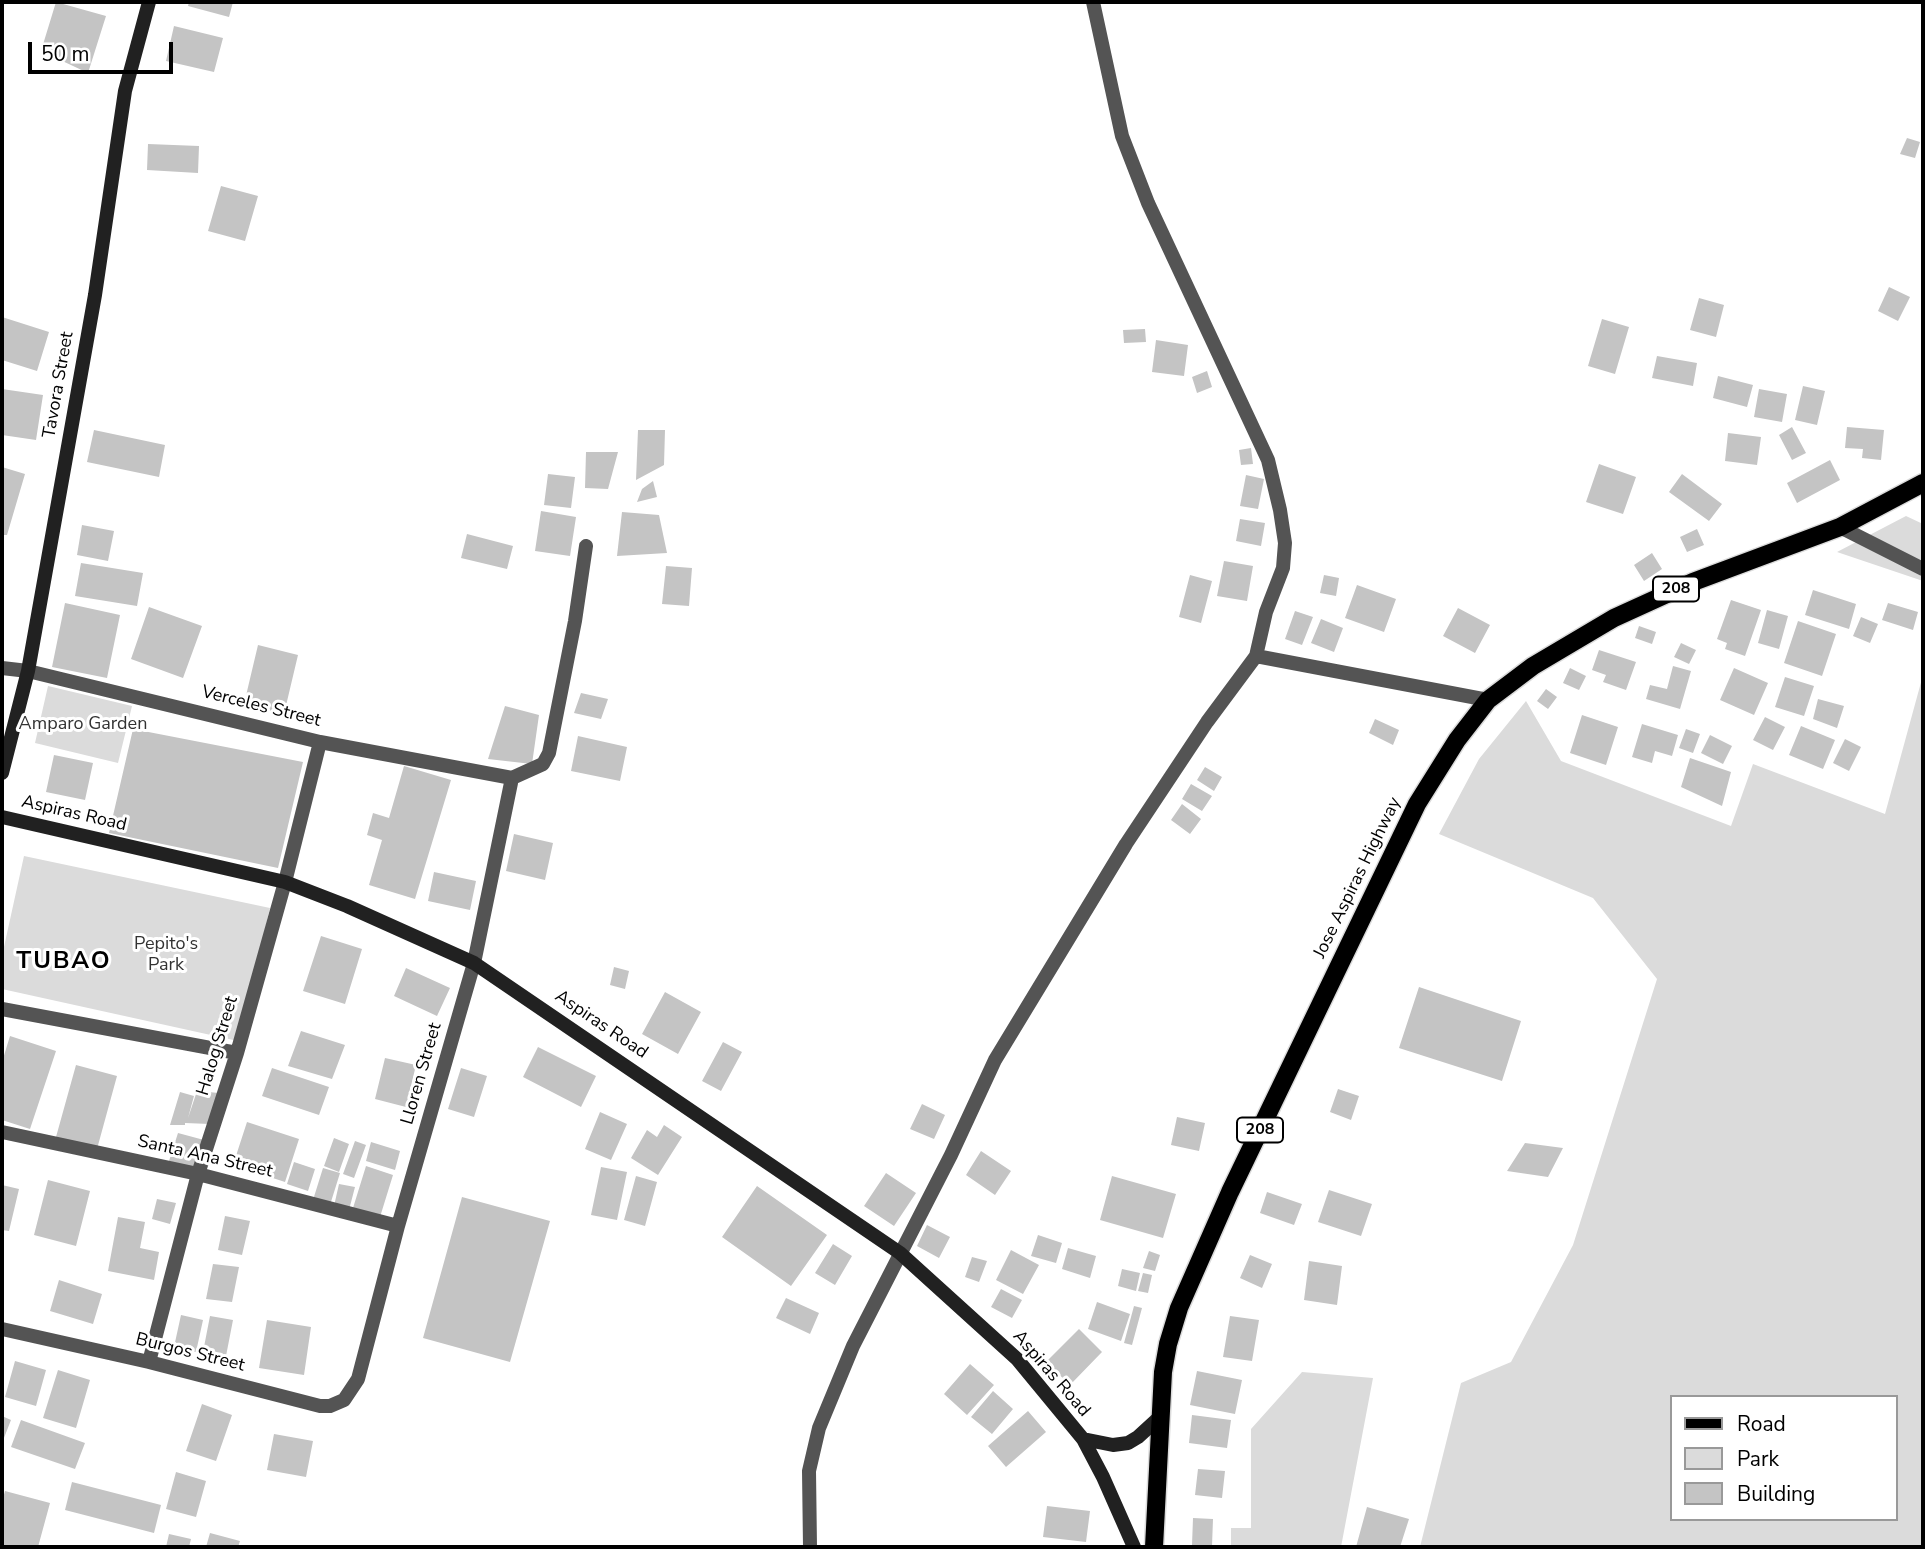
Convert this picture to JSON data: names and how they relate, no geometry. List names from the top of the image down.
{
  "streets": {
    "main road": [
      "Tavora Street",
      "208",
      "Aspiras Road",
      "Jose Aspiras Highway"
    ],
    "street": [
      "Verceles Street",
      "Halog Street",
      "Lloren Street",
      "Santa Ana Street",
      "Burgos Street"
    ]
  },
  "crossings": [
    ["Tavora Street", "Verceles Street"],
    ["Verceles Street", "Halog Street"],
    ["Verceles Street", "Lloren Street"],
    ["Aspiras Road", "Jose Aspiras Highway"],
    ["Aspiras Road", "Halog Street"],
    ["Aspiras Road", "Lloren Street"],
    ["Halog Street", "Santa Ana Street"],
    ["Halog Street", "Burgos Street"],
    ["Lloren Street", "Santa Ana Street"],
    ["Lloren Street", "Burgos Street"]
  ],
  "districts": ["TUBAO"],
  "parks": ["Amparo Garden", "Pepito's Park"],
  "legend": ["Road", "Park", "Building"],
  "scale_bar": "50 m"
}
